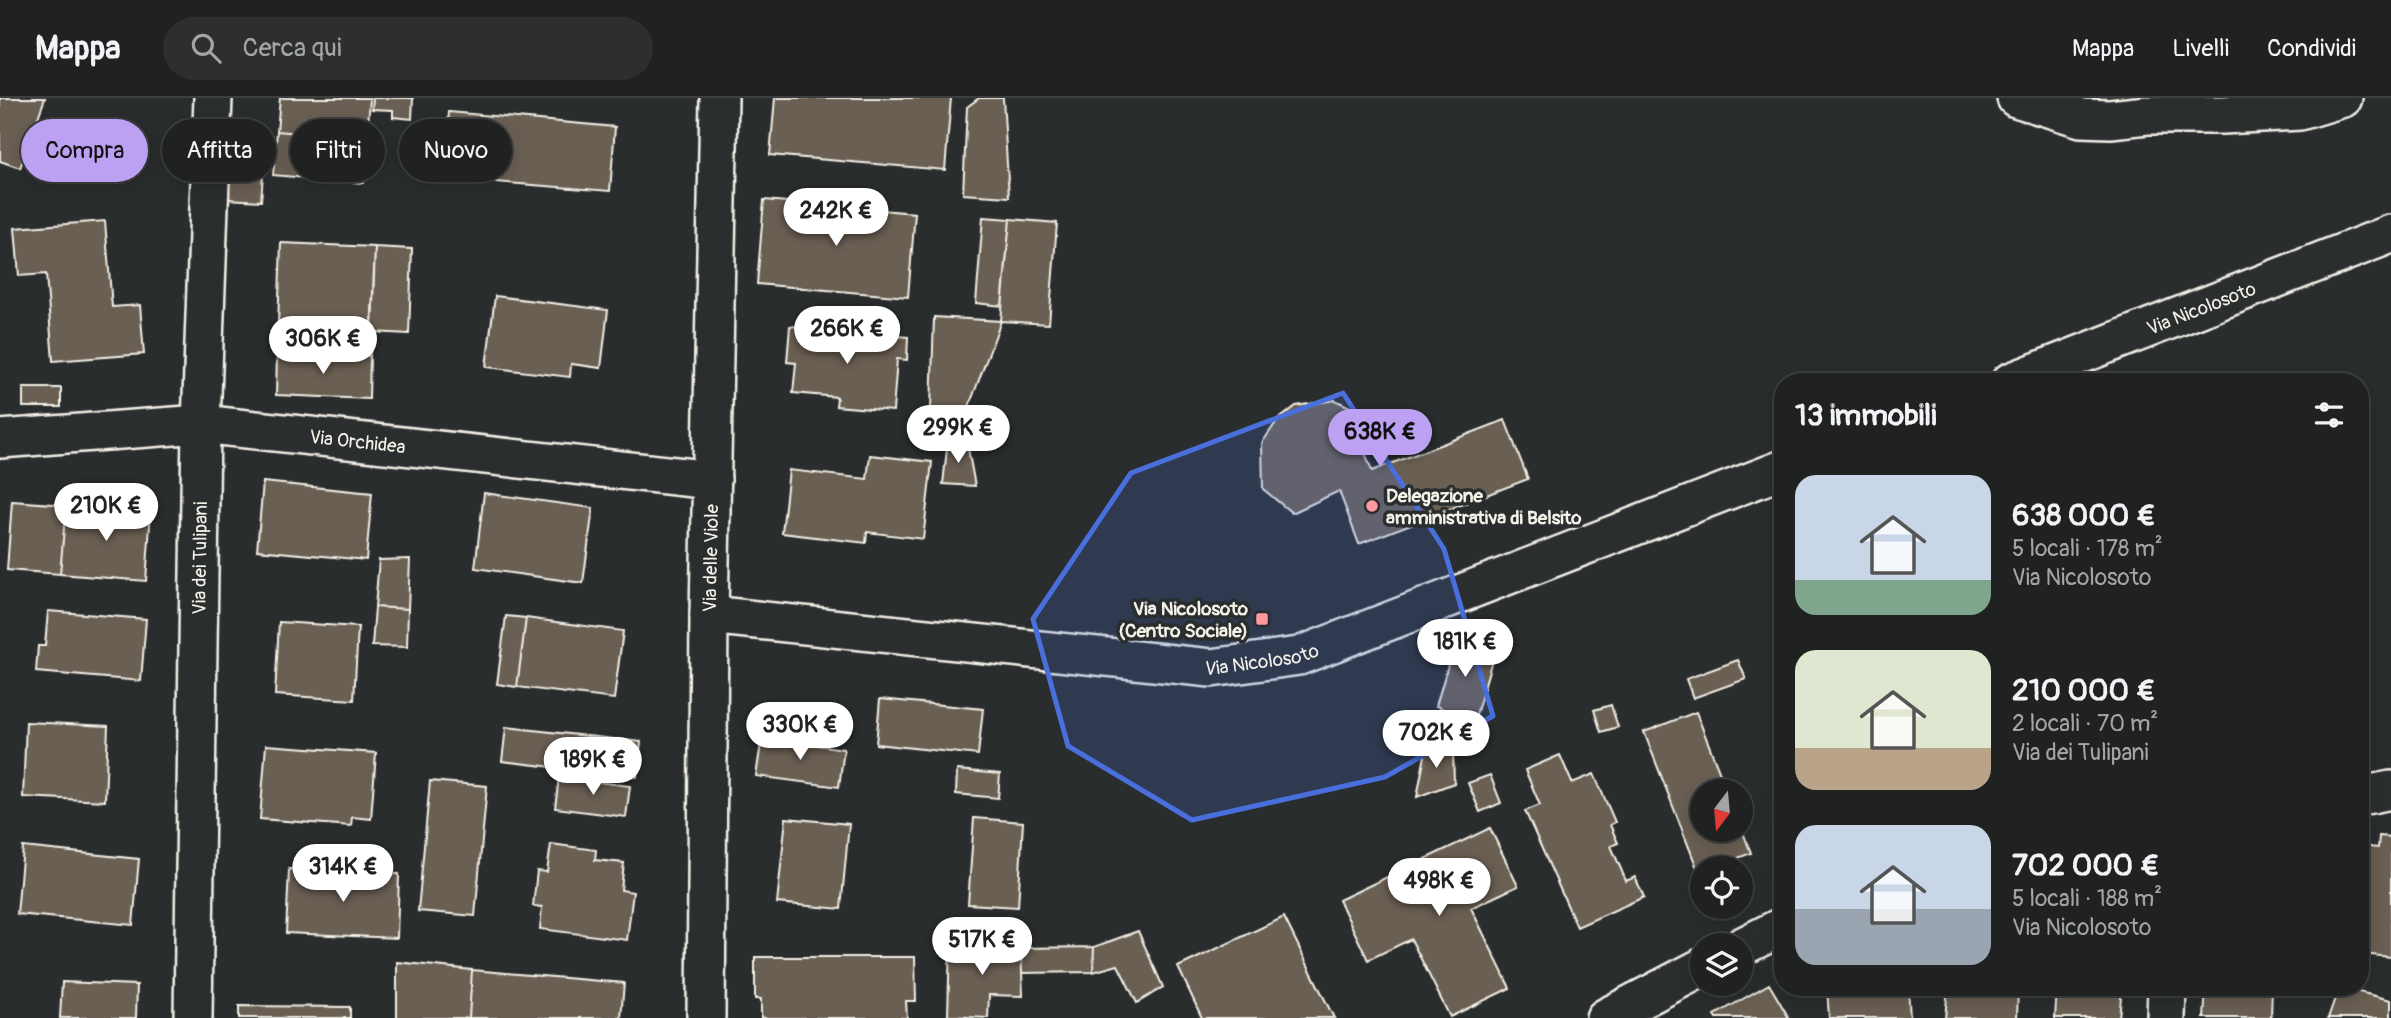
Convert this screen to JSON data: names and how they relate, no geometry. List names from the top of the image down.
{
  "streets": {
    "street": [
      "Via Nicolosoto",
      "Via Orchidea",
      "Via dei Tulipani",
      "Via delle Viole"
    ]
  },
  "crossings": [
    ["Via Nicolosoto", "Via delle Viole"],
    ["Via Orchidea", "Via dei Tulipani"],
    ["Via Orchidea", "Via delle Viole"]
  ],
  "places": {
    "other": ["Delegazione amministrativa di Belsito"],
    "transit": ["Via Nicolosoto (Centro Sociale)"]
  },
  "north": "bottom",
  "page": {
    "header": "Mappa",
    "search": "Cerca qui",
    "nav": ["Mappa", "Livelli", "Condividi"],
    "chip": [
      "Compra",
      "Affitta",
      "Filtri",
      "Nuovo"
    ],
    "price": [
      "242K €",
      "266K €",
      "306K €",
      "299K €",
      "638K €",
      "210K €",
      "181K €",
      "330K €",
      "702K €",
      "189K €",
      "314K €",
      "498K €",
      "517K €"
    ],
    "heading": "13 immobili",
    "list": [
      {
        "name": "638 000 €",
        "note": "5 locali · 178 m² · Via Nicolosoto"
      },
      {
        "name": "210 000 €",
        "note": "2 locali · 70 m² · Via dei Tulipani"
      },
      {
        "name": "702 000 €",
        "note": "5 locali · 188 m² · Via Nicolosoto"
      }
    ]
  }
}
